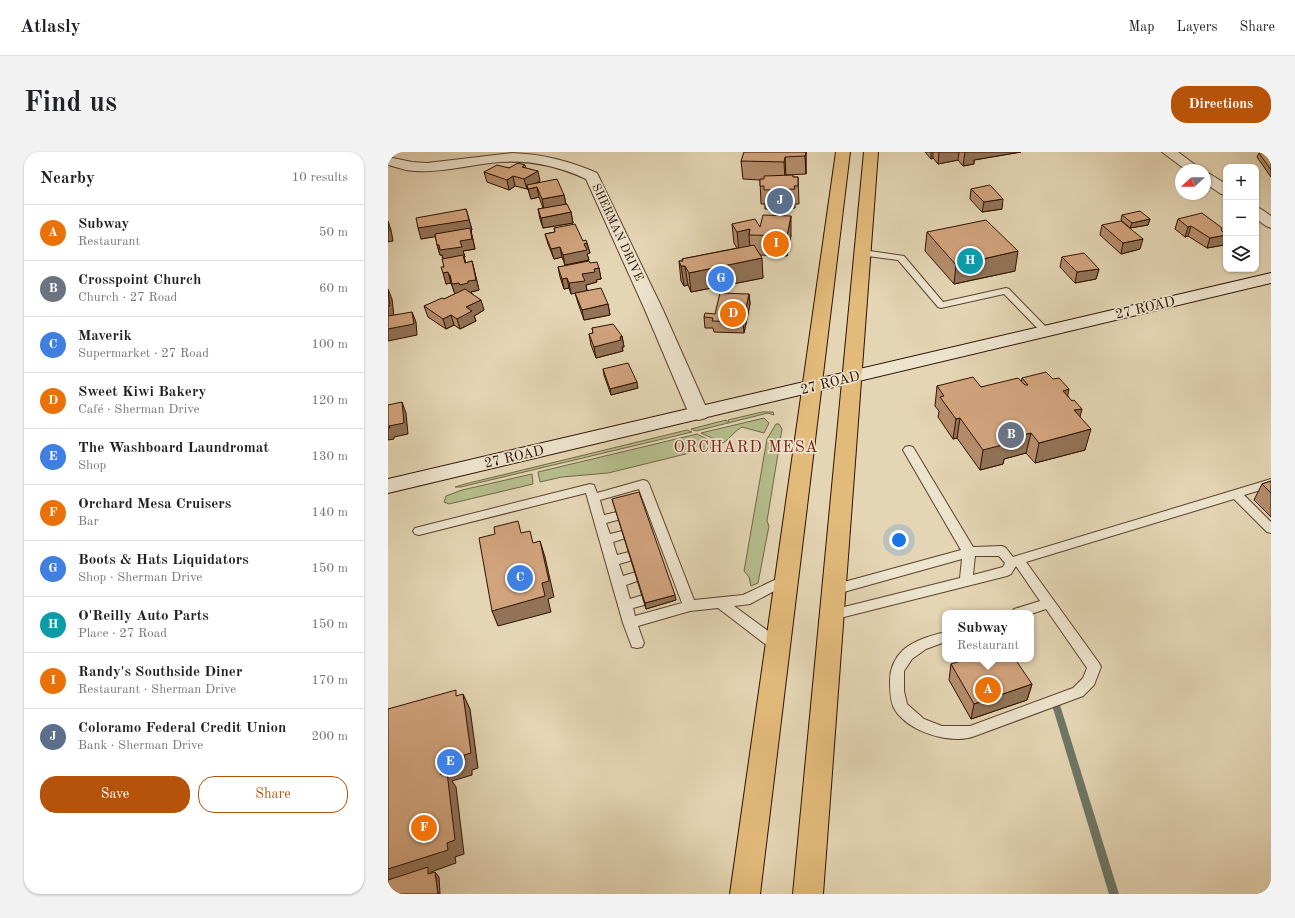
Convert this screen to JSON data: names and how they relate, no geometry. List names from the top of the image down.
{
  "streets": {
    "street": ["SHERMAN DRIVE", "27 ROAD"]
  },
  "crossings": [
    ["SHERMAN DRIVE", "27 ROAD"]
  ],
  "districts": ["ORCHARD MESA"],
  "north": "left",
  "page": {
    "header": "Atlasly",
    "nav": ["Map", "Layers", "Share"],
    "buttons": [
      "Directions",
      ["Save", "Share"]
    ],
    "title": "Find us",
    "heading": ["Nearby", "10 results"],
    "map_buttons": ["+", "−"],
    "pins": [
      "J",
      "I",
      "H",
      "G",
      "D",
      "B",
      "C",
      "A",
      "E",
      "F"
    ],
    "list": [
      {
        "mark": "A",
        "name": "Subway",
        "note": "Restaurant",
        "value": "50 m"
      },
      {
        "mark": "B",
        "name": "Crosspoint Church",
        "note": "Church · 27 Road",
        "value": "60 m"
      },
      {
        "mark": "C",
        "name": "Maverik",
        "note": "Supermarket · 27 Road",
        "value": "100 m"
      },
      {
        "mark": "D",
        "name": "Sweet Kiwi Bakery",
        "note": "Café · Sherman Drive",
        "value": "120 m"
      },
      {
        "mark": "E",
        "name": "The Washboard Laundromat",
        "note": "Shop",
        "value": "130 m"
      },
      {
        "mark": "F",
        "name": "Orchard Mesa Cruisers",
        "note": "Bar",
        "value": "140 m"
      },
      {
        "mark": "G",
        "name": "Boots & Hats Liquidators",
        "note": "Shop · Sherman Drive",
        "value": "150 m"
      },
      {
        "mark": "H",
        "name": "O'Reilly Auto Parts",
        "note": "Place · 27 Road",
        "value": "150 m"
      },
      {
        "mark": "I",
        "name": "Randy's Southside Diner",
        "note": "Restaurant · Sherman Drive",
        "value": "170 m"
      },
      {
        "mark": "J",
        "name": "Coloramo Federal Credit Union",
        "note": "Bank · Sherman Drive",
        "value": "200 m"
      }
    ],
    "popup": ["Subway", "Restaurant"]
  }
}
